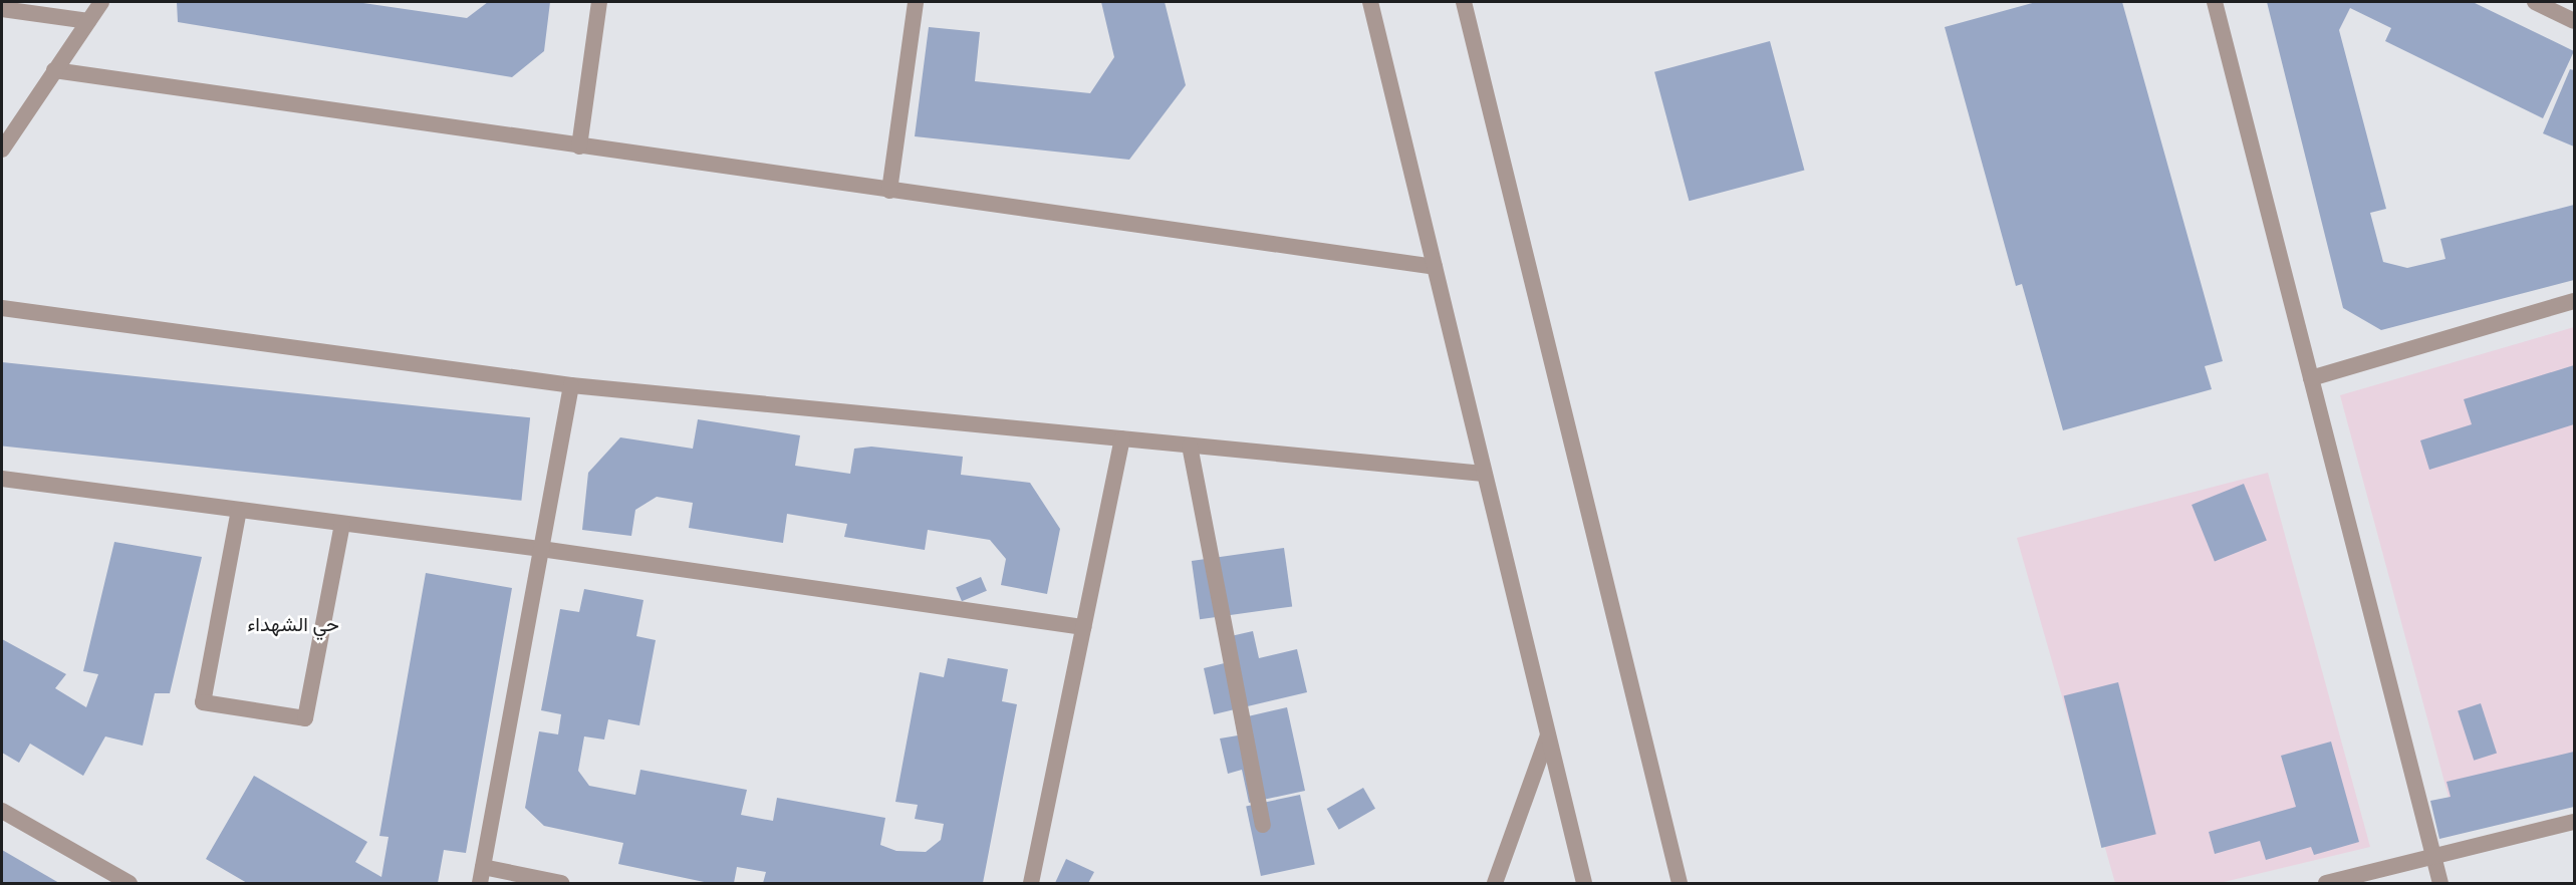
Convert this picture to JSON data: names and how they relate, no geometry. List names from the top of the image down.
{
  "districts": ["حي الشهداء"]
}
